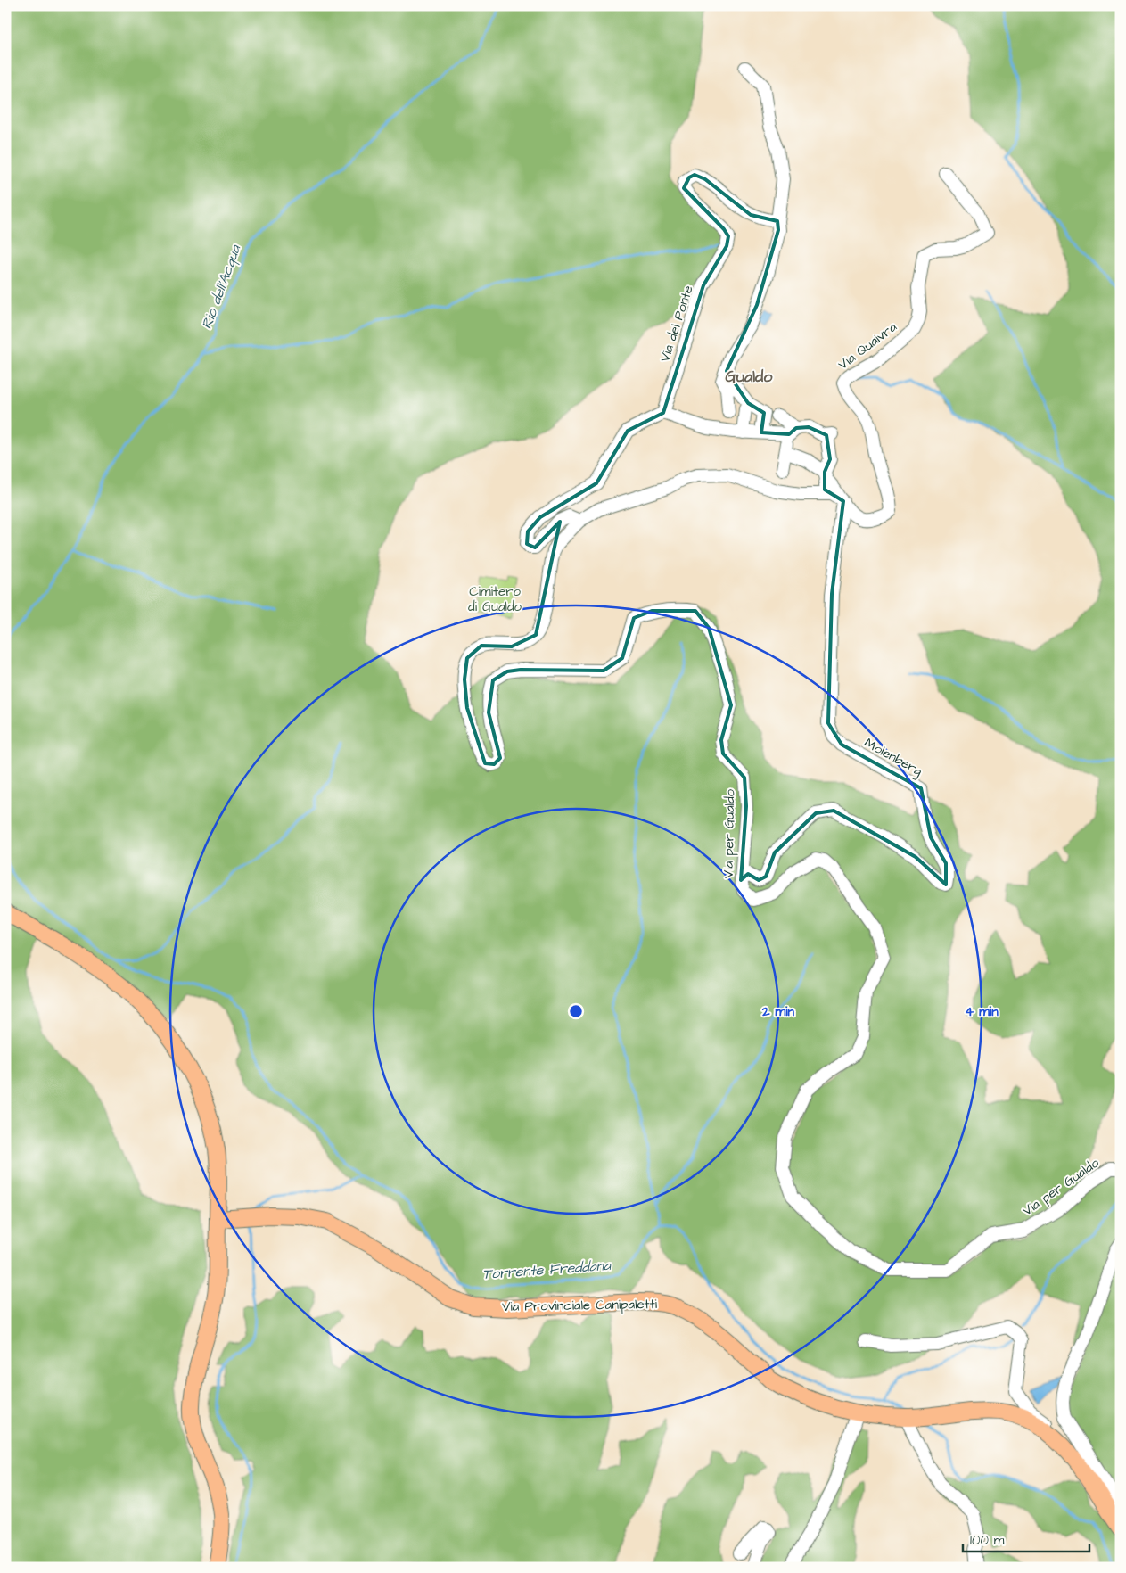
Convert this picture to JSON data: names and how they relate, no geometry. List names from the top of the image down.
{
  "streets": {
    "main road": ["Via Provinciale Canipaletti"],
    "street": [
      "Via del Ponte",
      "Via Quaivra",
      "Molenberg",
      "Via per Gualdo"
    ]
  },
  "crossings": [
    ["Via Quaivra", "Molenberg"],
    ["Via Quaivra", "Via per Gualdo"],
    ["Molenberg", "Via per Gualdo"]
  ],
  "districts": ["Gualdo"],
  "water": ["Rio dell'Acqua", "Torrente Freddana"],
  "parks": ["Cimitero di Gualdo"],
  "scale_bar": "100 m",
  "rings": ["2 min", "4 min"]
}
